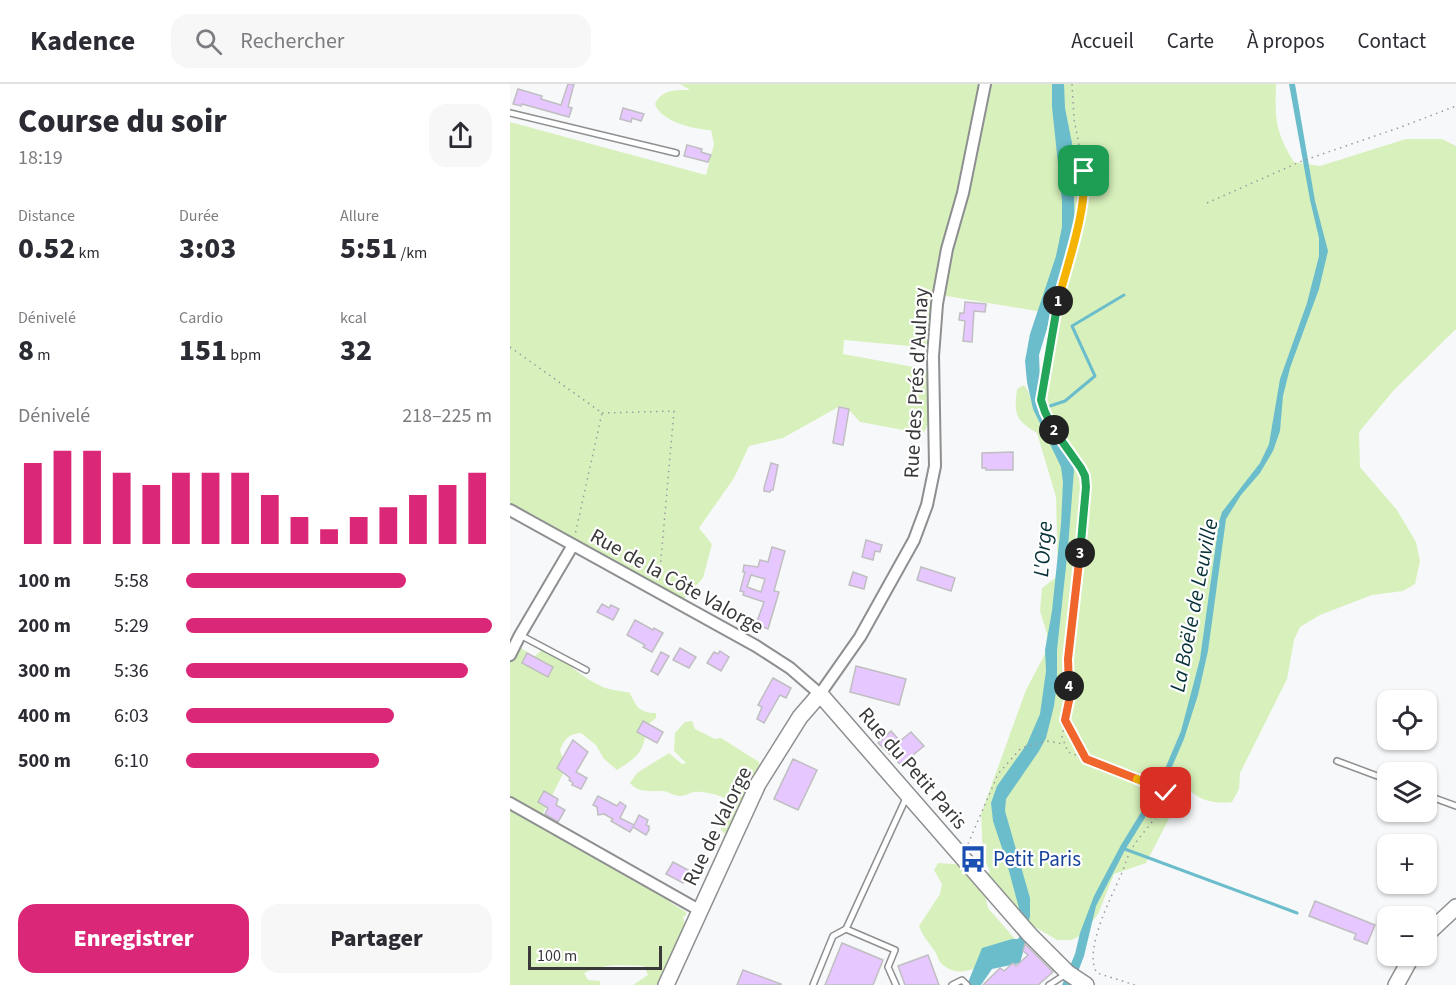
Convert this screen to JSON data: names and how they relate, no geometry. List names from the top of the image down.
{
  "streets": {
    "street": [
      "Rue des Prés d'Aulnay",
      "Rue de la Côte Valorge",
      "Rue du Petit Paris",
      "Rue de Valorge"
    ]
  },
  "crossings": [
    ["Rue des Prés d'Aulnay", "Rue de la Côte Valorge"],
    ["Rue des Prés d'Aulnay", "Rue du Petit Paris"],
    ["Rue des Prés d'Aulnay", "Rue de Valorge"],
    ["Rue de la Côte Valorge", "Rue du Petit Paris"],
    ["Rue de la Côte Valorge", "Rue de Valorge"],
    ["Rue du Petit Paris", "Rue de Valorge"]
  ],
  "water": ["L'Orge", "La Boële de Leuville"],
  "places": {
    "bus stop": ["Petit Paris"]
  },
  "scale_bar": "100 m",
  "page": {
    "header": "Kadence",
    "search": "Rechercher",
    "nav": [
      "Accueil",
      "Carte",
      "À propos",
      "Contact"
    ],
    "heading": ["Course du soir", "18:19"],
    "stats": [
      ["Distance", "0.52 km"],
      ["Durée", "3:03"],
      ["Allure", "5:51 /km"],
      ["Dénivelé", "8 m"],
      ["Cardio", "151 bpm"],
      ["kcal", "32"]
    ],
    "pins": [
      "1",
      "2",
      "3",
      "4"
    ],
    "chart": ["Dénivelé", "218–225 m"],
    "list": [
      {
        "name": "100 m",
        "note": "5:58"
      },
      {
        "name": "200 m",
        "note": "5:29"
      },
      {
        "name": "300 m",
        "note": "5:36"
      },
      {
        "name": "400 m",
        "note": "6:03"
      },
      {
        "name": "500 m",
        "note": "6:10"
      }
    ],
    "map_buttons": ["+", "−"],
    "buttons": ["Enregistrer", "Partager"],
    "scale": "100 m"
  }
}
